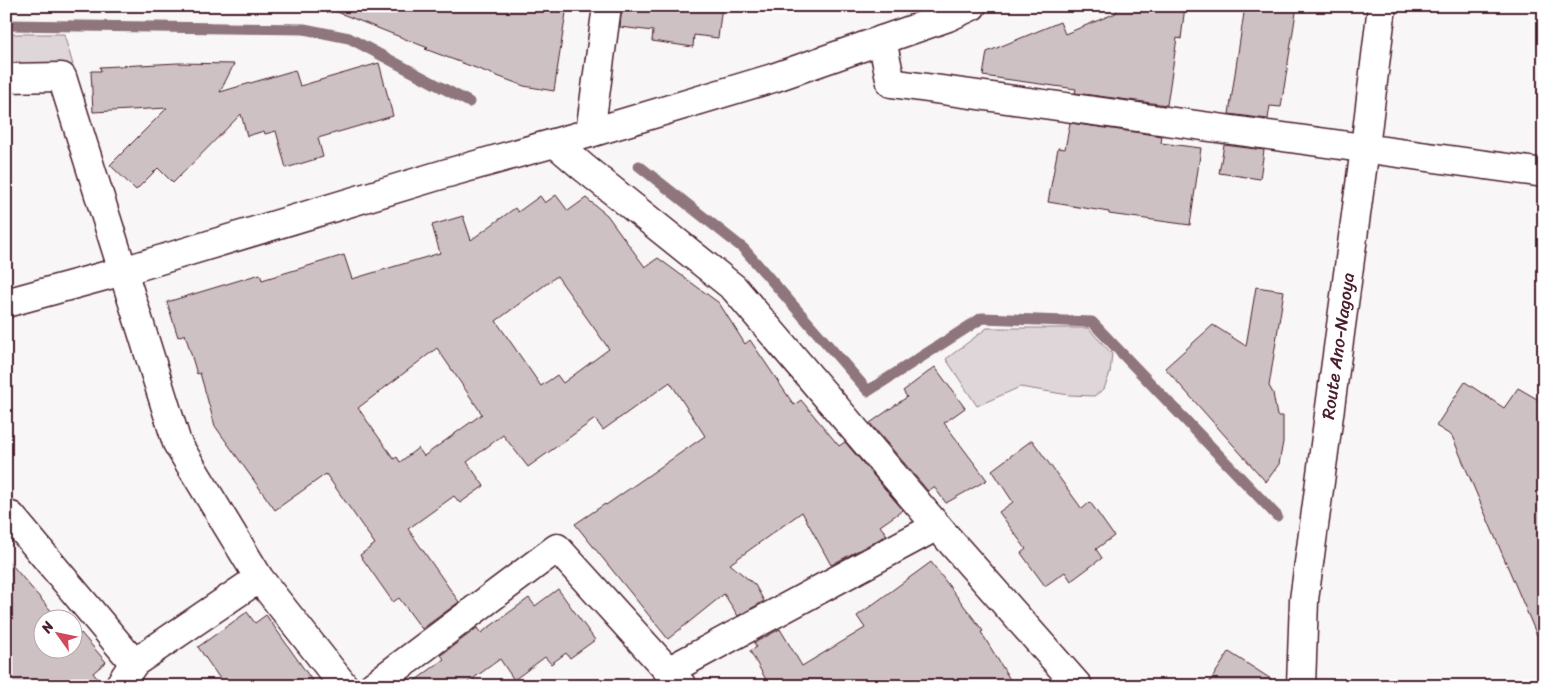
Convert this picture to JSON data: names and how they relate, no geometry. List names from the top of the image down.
{
  "streets": {
    "street": ["Route Ano-Nagoya"]
  },
  "north": "top left"
}
